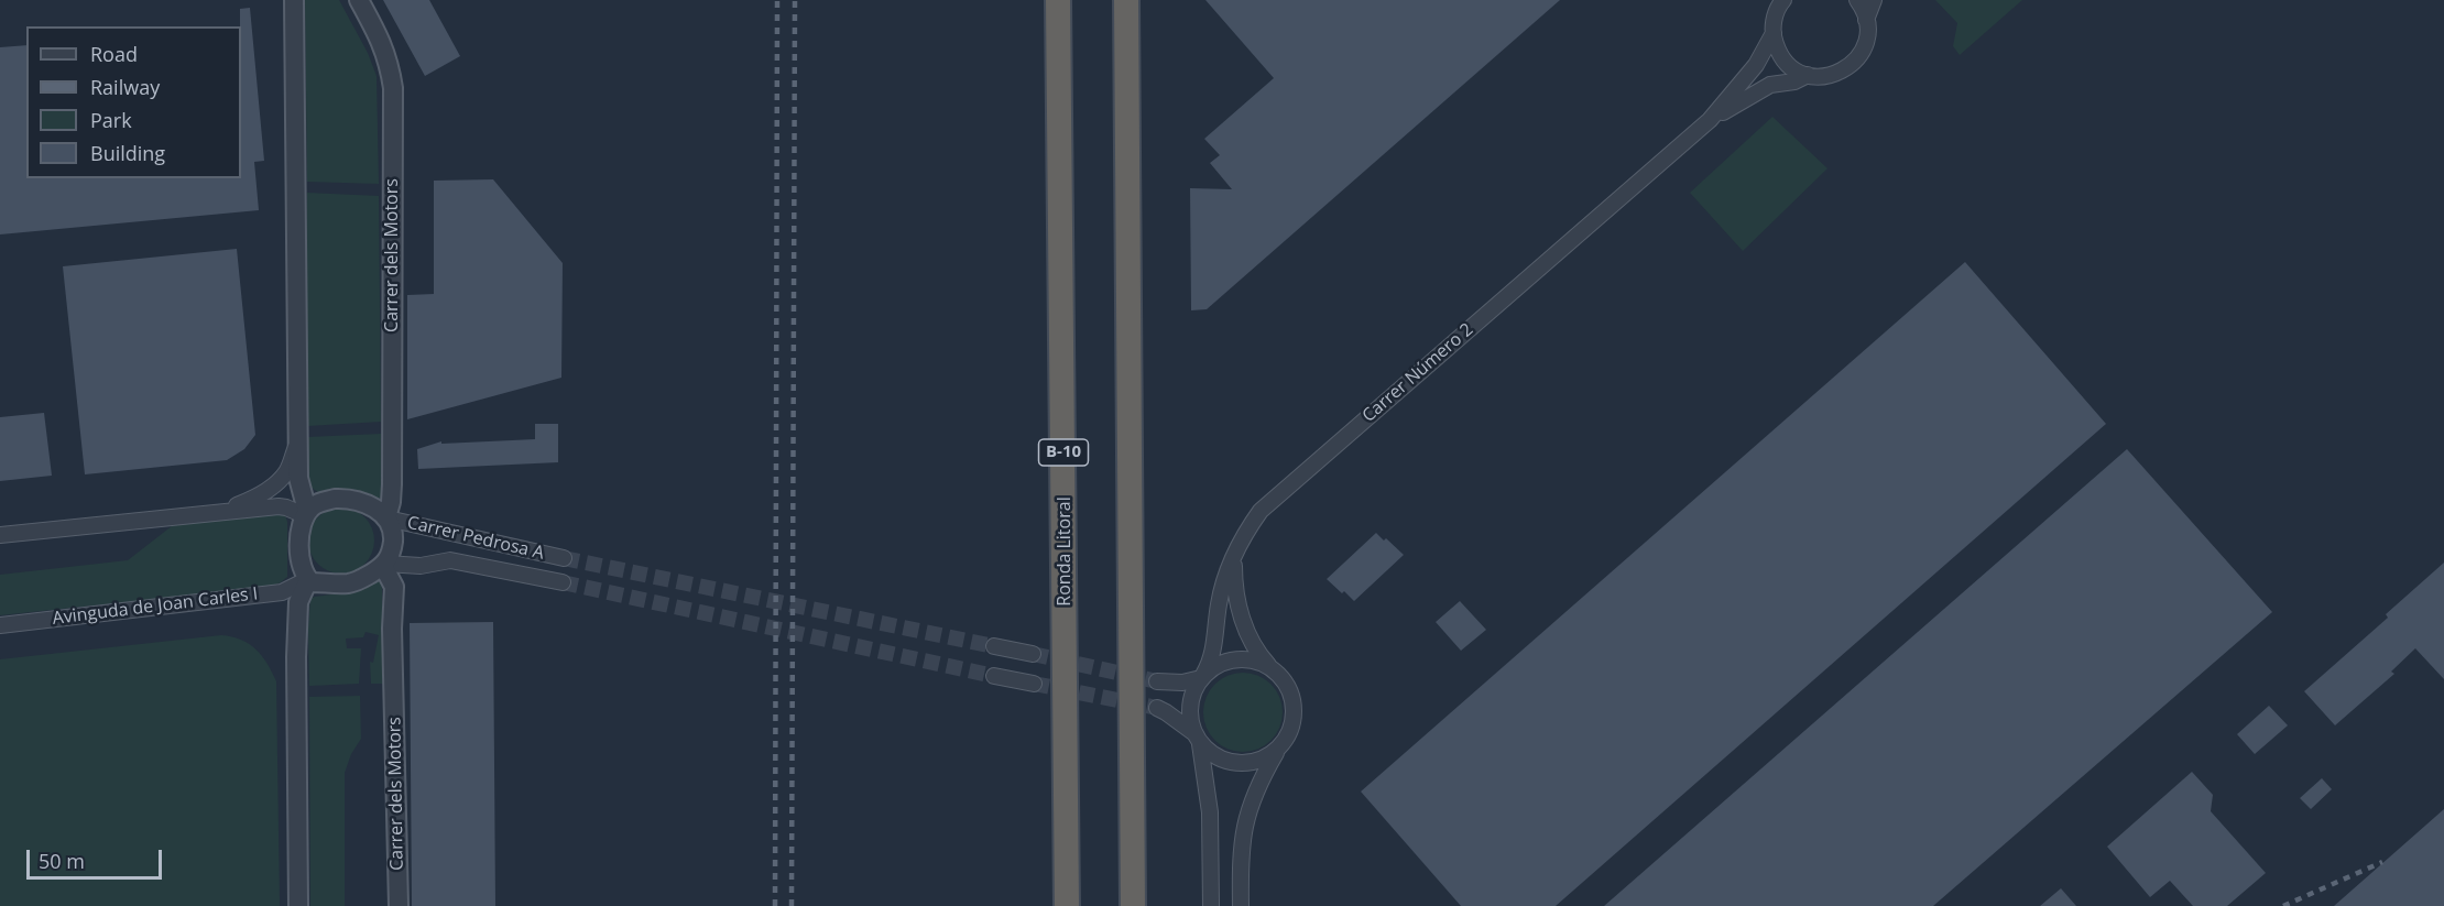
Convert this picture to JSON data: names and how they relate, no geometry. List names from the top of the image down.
{
  "streets": {
    "highway": ["B-10", "Ronda Litoral"],
    "street": [
      "Carrer dels Motors",
      "Carrer Número 2",
      "Carrer Pedrosa A",
      "Avinguda de Joan Carles I"
    ]
  },
  "crossings": [
    ["Carrer dels Motors", "Carrer Pedrosa A"],
    ["Carrer dels Motors", "Avinguda de Joan Carles I"],
    ["Carrer Pedrosa A", "Avinguda de Joan Carles I"]
  ],
  "legend": [
    "Road",
    "Railway",
    "Park",
    "Building"
  ],
  "scale_bar": "50 m"
}
